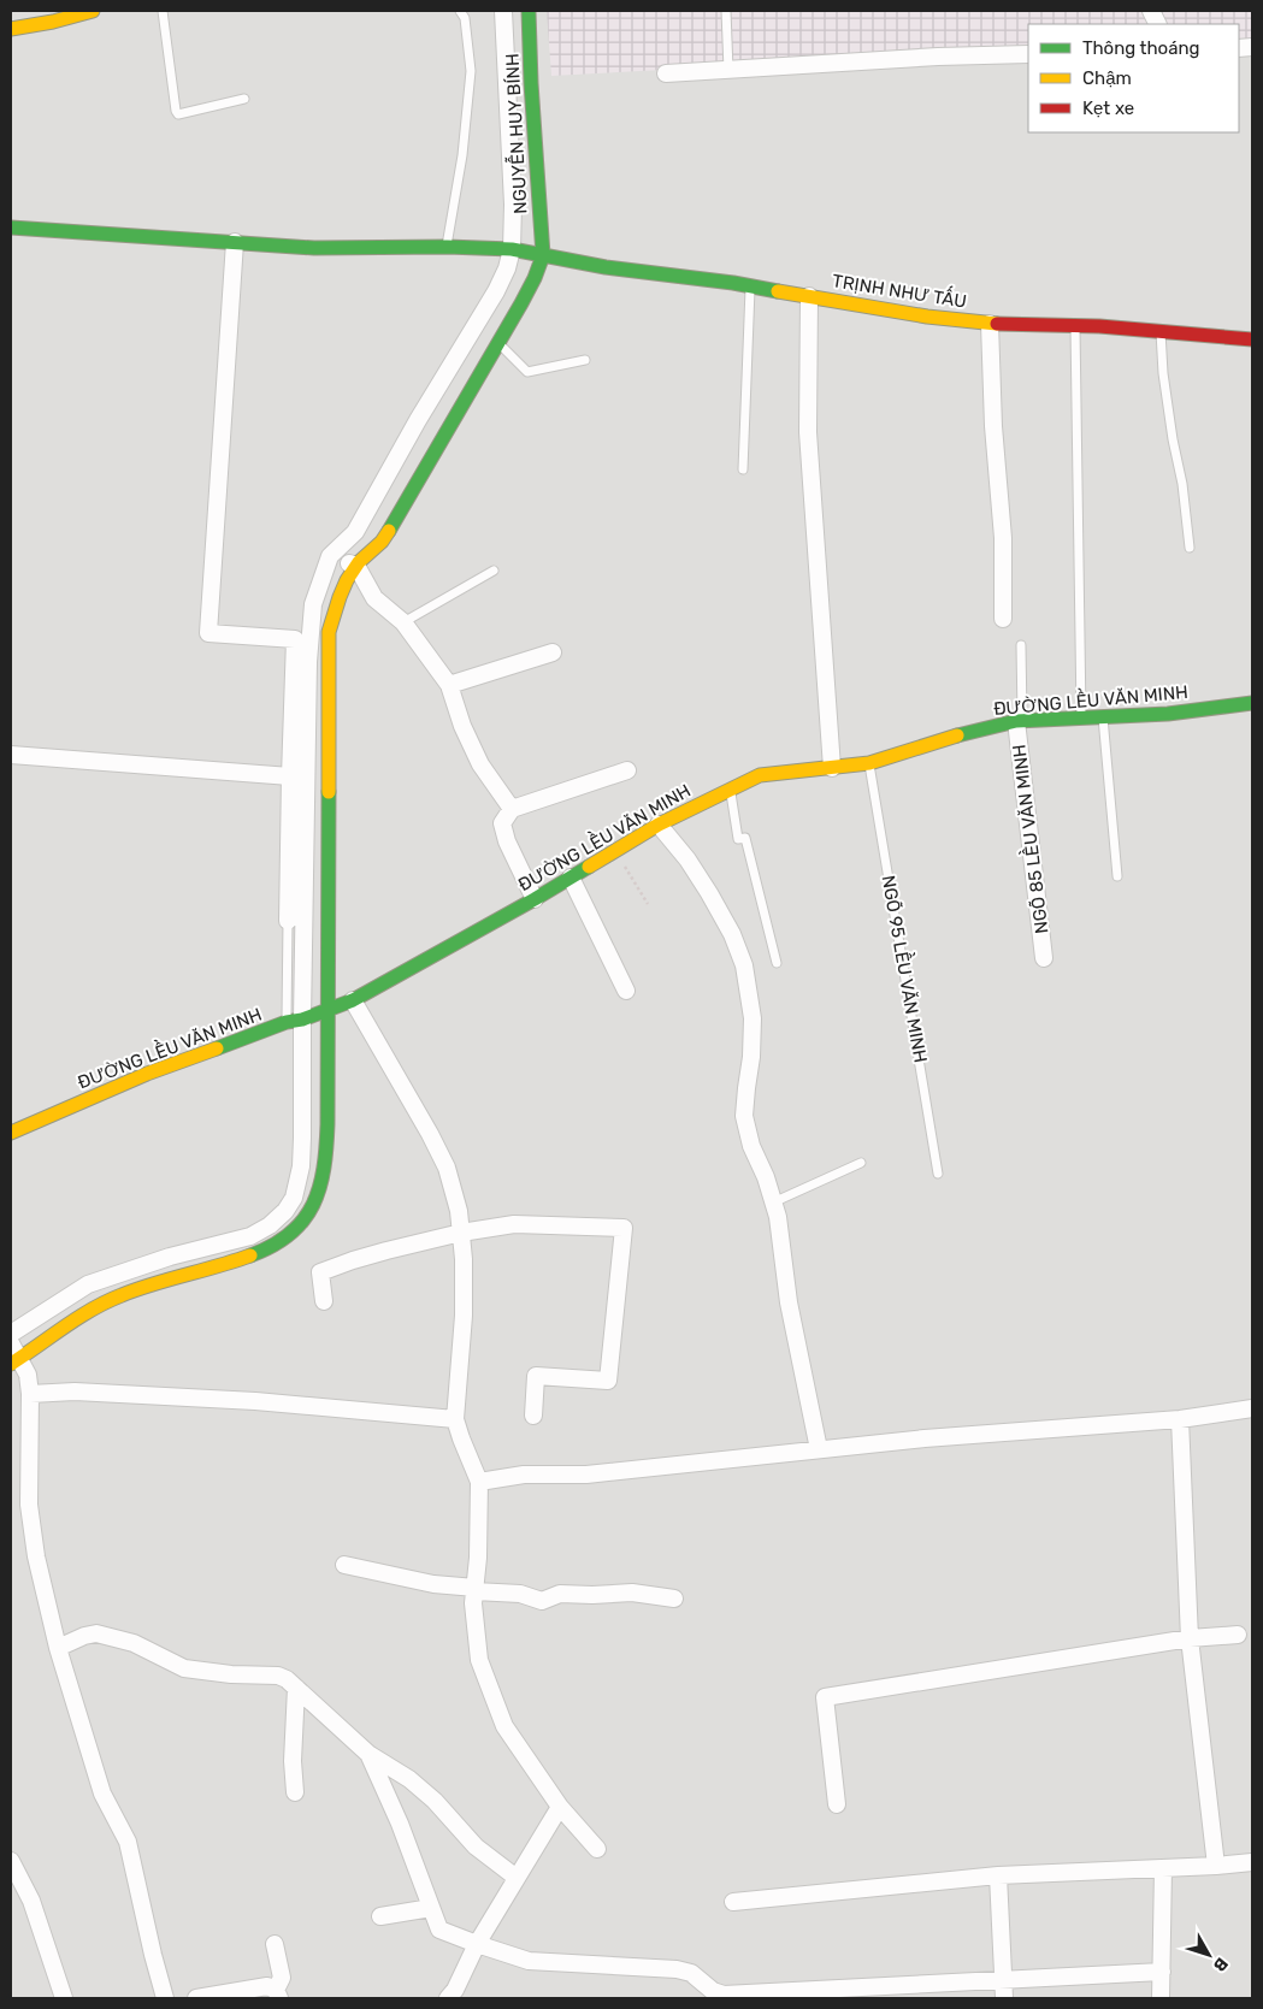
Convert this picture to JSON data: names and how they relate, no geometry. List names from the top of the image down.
{
  "streets": {
    "street": [
      "NGUYỄN HUY BÍNH",
      "TRỊNH NHƯ TẤU",
      "ĐƯỜNG LỀU VĂN MINH",
      "NGÕ 85 LỀU VĂN MINH"
    ],
    "lane": ["NGÕ 95 LỀU VĂN MINH"]
  },
  "crossings": [
    ["NGUYỄN HUY BÍNH", "TRỊNH NHƯ TẤU"],
    ["ĐƯỜNG LỀU VĂN MINH", "NGÕ 85 LỀU VĂN MINH"],
    ["ĐƯỜNG LỀU VĂN MINH", "NGÕ 95 LỀU VĂN MINH"]
  ],
  "legend": ["Thông thoáng", "Chậm", "Kẹt xe"],
  "north": "bottom right"
}
